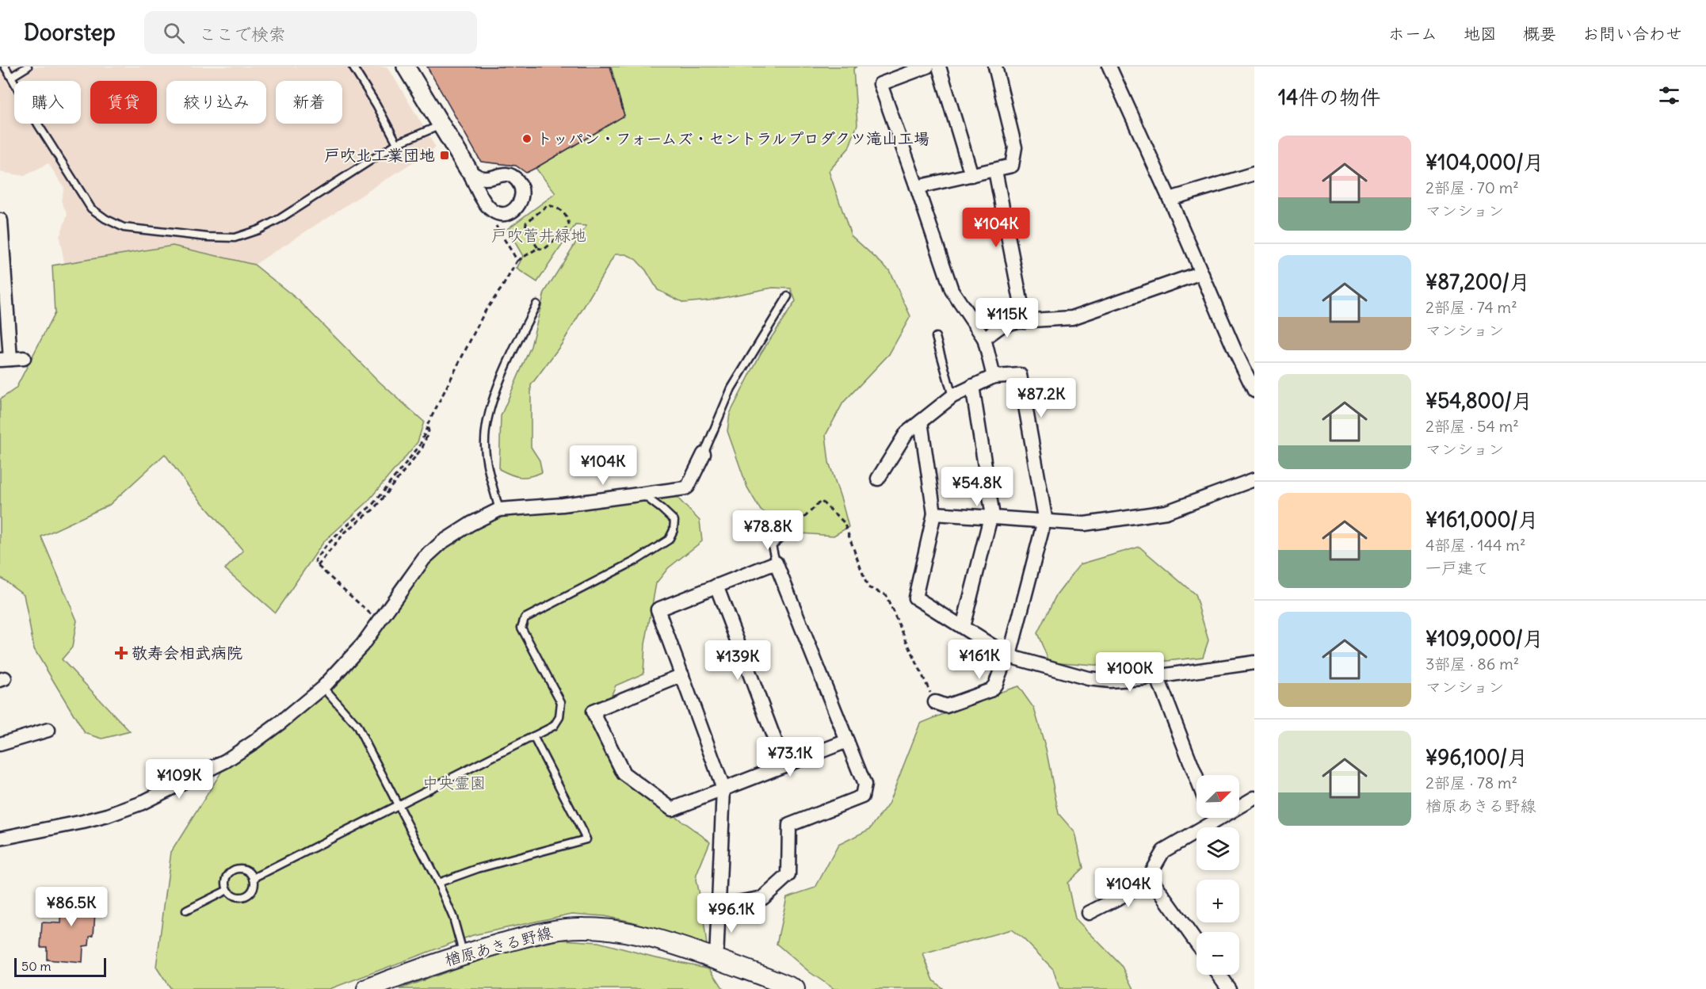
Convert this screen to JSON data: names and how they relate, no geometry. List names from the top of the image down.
{
  "streets": {
    "main road": ["楢原あきる野線"]
  },
  "parks": ["戸吹菅井緑地", "中央霊園"],
  "places": {
    "other": ["トッパン・フォームズ・セントラルプロダクツ滝山工場"],
    "transit": ["戸吹北工業団地"],
    "health": ["敬寿会相武病院"]
  },
  "scale_bar": "50 m",
  "north": "top right",
  "page": {
    "header": "Doorstep",
    "search": "ここで検索",
    "nav": [
      "ホーム",
      "地図",
      "概要",
      "お問い合わせ"
    ],
    "heading": "14件の物件",
    "chip": [
      "購入",
      "賃貸",
      "絞り込み",
      "新着"
    ],
    "list": [
      {
        "name": "¥104,000/月",
        "note": "2部屋 · 70 m² · マンション"
      },
      {
        "name": "¥87,200/月",
        "note": "2部屋 · 74 m² · マンション"
      },
      {
        "name": "¥54,800/月",
        "note": "2部屋 · 54 m² · マンション"
      },
      {
        "name": "¥161,000/月",
        "note": "4部屋 · 144 m² · 一戸建て"
      },
      {
        "name": "¥109,000/月",
        "note": "3部屋 · 86 m² · マンション"
      },
      {
        "name": "¥96,100/月",
        "note": "2部屋 · 78 m² · 楢原あきる野線"
      }
    ],
    "price": [
      "¥104K",
      "¥115K",
      "¥87.2K",
      "¥104K",
      "¥54.8K",
      "¥78.8K",
      "¥161K",
      "¥139K",
      "¥100K",
      "¥73.1K",
      "¥109K",
      "¥104K",
      "¥86.5K",
      "¥96.1K"
    ],
    "map_buttons": ["+", "−"],
    "scale": "50 m"
  }
}
